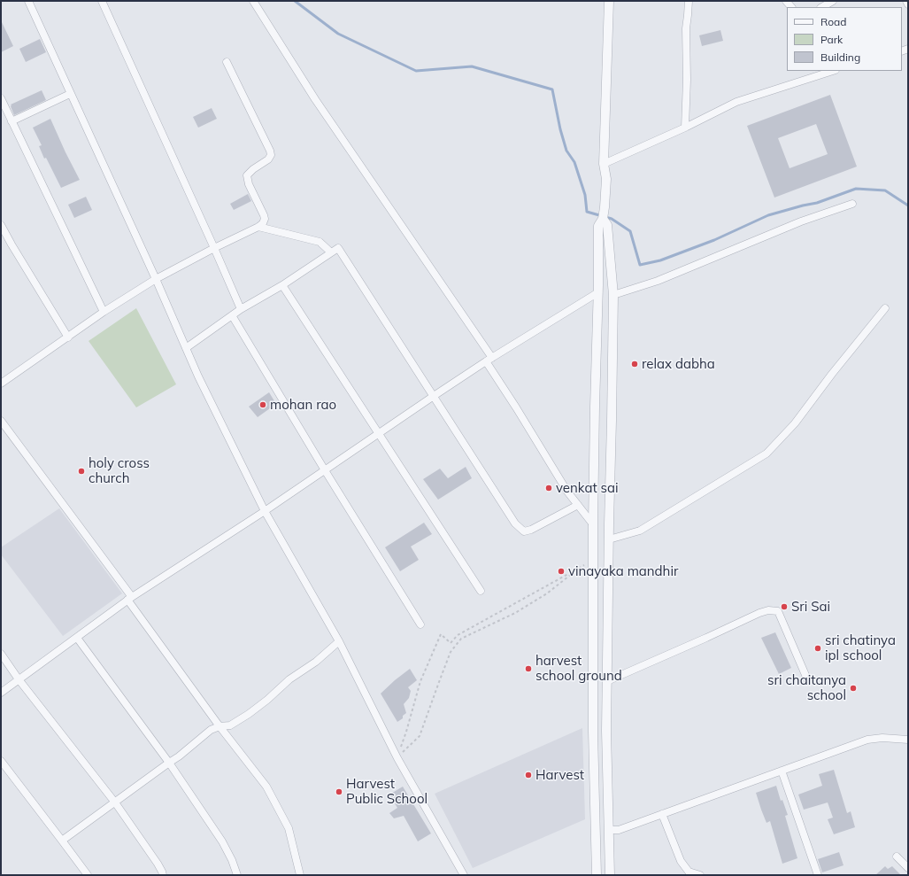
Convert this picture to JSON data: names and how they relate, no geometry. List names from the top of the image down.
{
  "places": [
    "relax dabha",
    "mohan rao",
    "holy cross church",
    "venkat sai",
    "vinayaka mandhir",
    "Sri Sai",
    "sri chatinya ipl school",
    "harvest school ground",
    "sri chaitanya school",
    "Harvest",
    "Harvest Public School"
  ],
  "legend": ["Road", "Park", "Building"]
}
